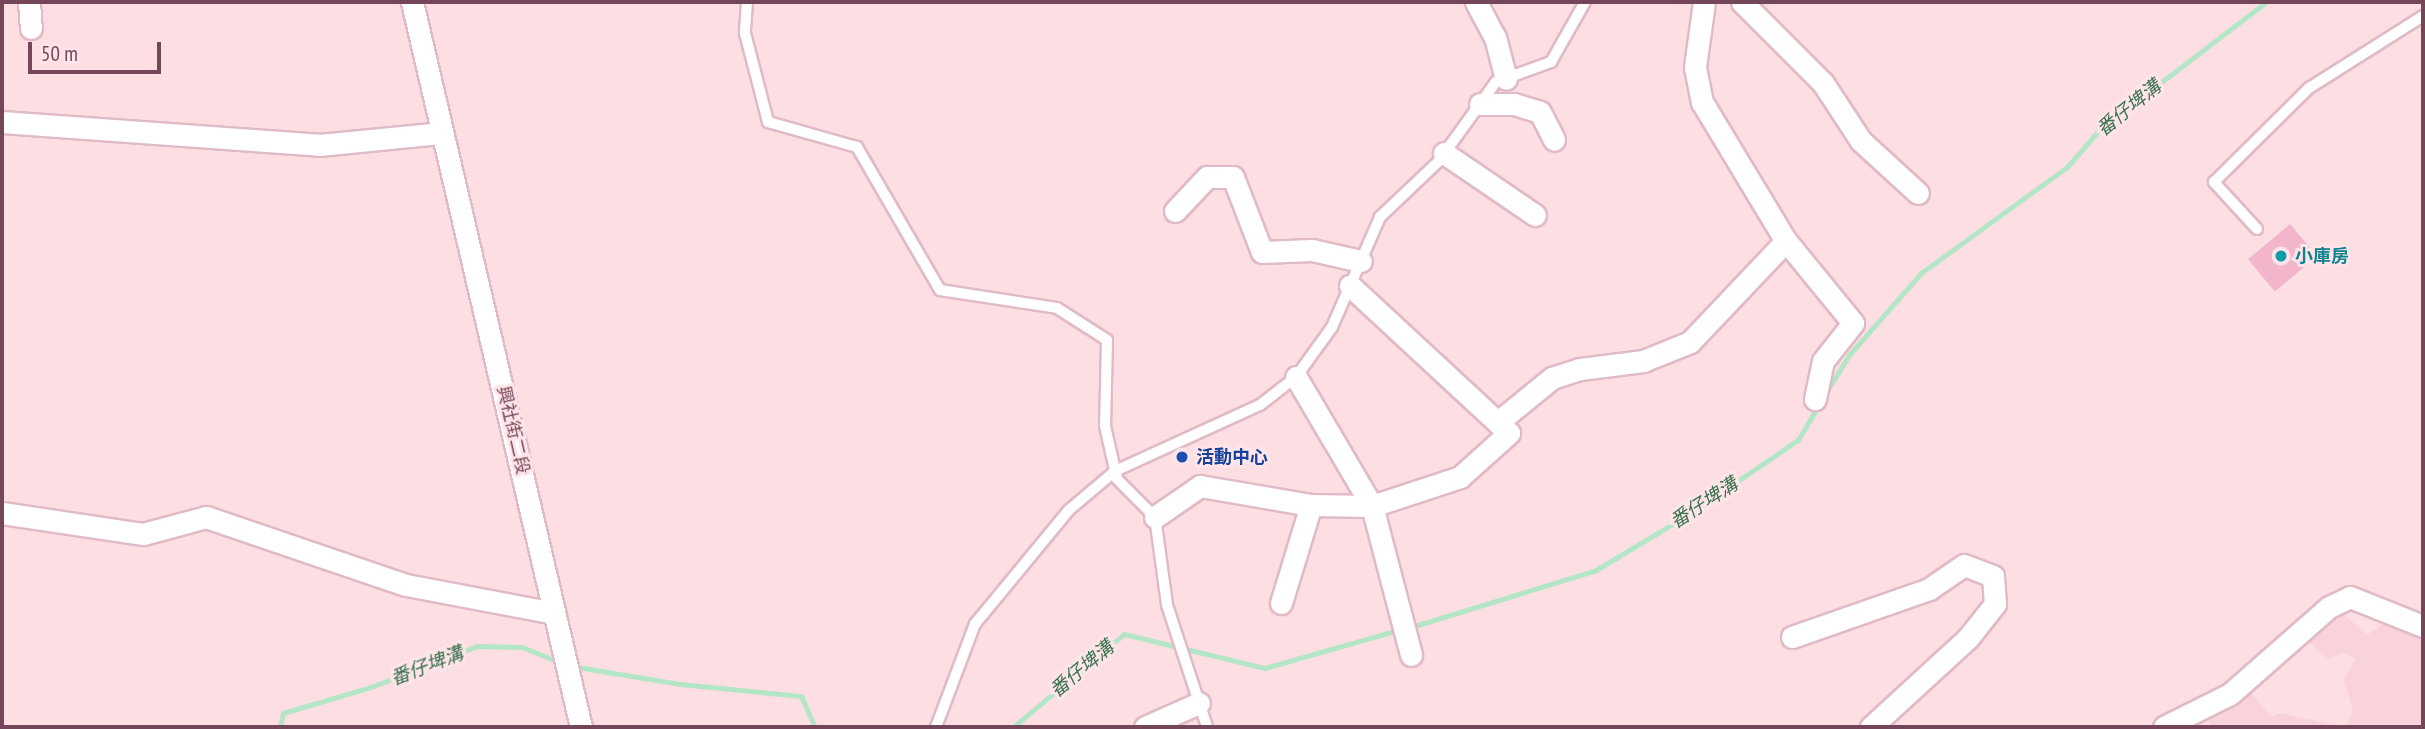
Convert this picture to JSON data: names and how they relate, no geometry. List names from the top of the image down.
{
  "streets": {
    "street": ["興社街二段"]
  },
  "water": ["番仔埤溝"],
  "places": ["小庫房", "活動中心"],
  "scale_bar": "50 m"
}
